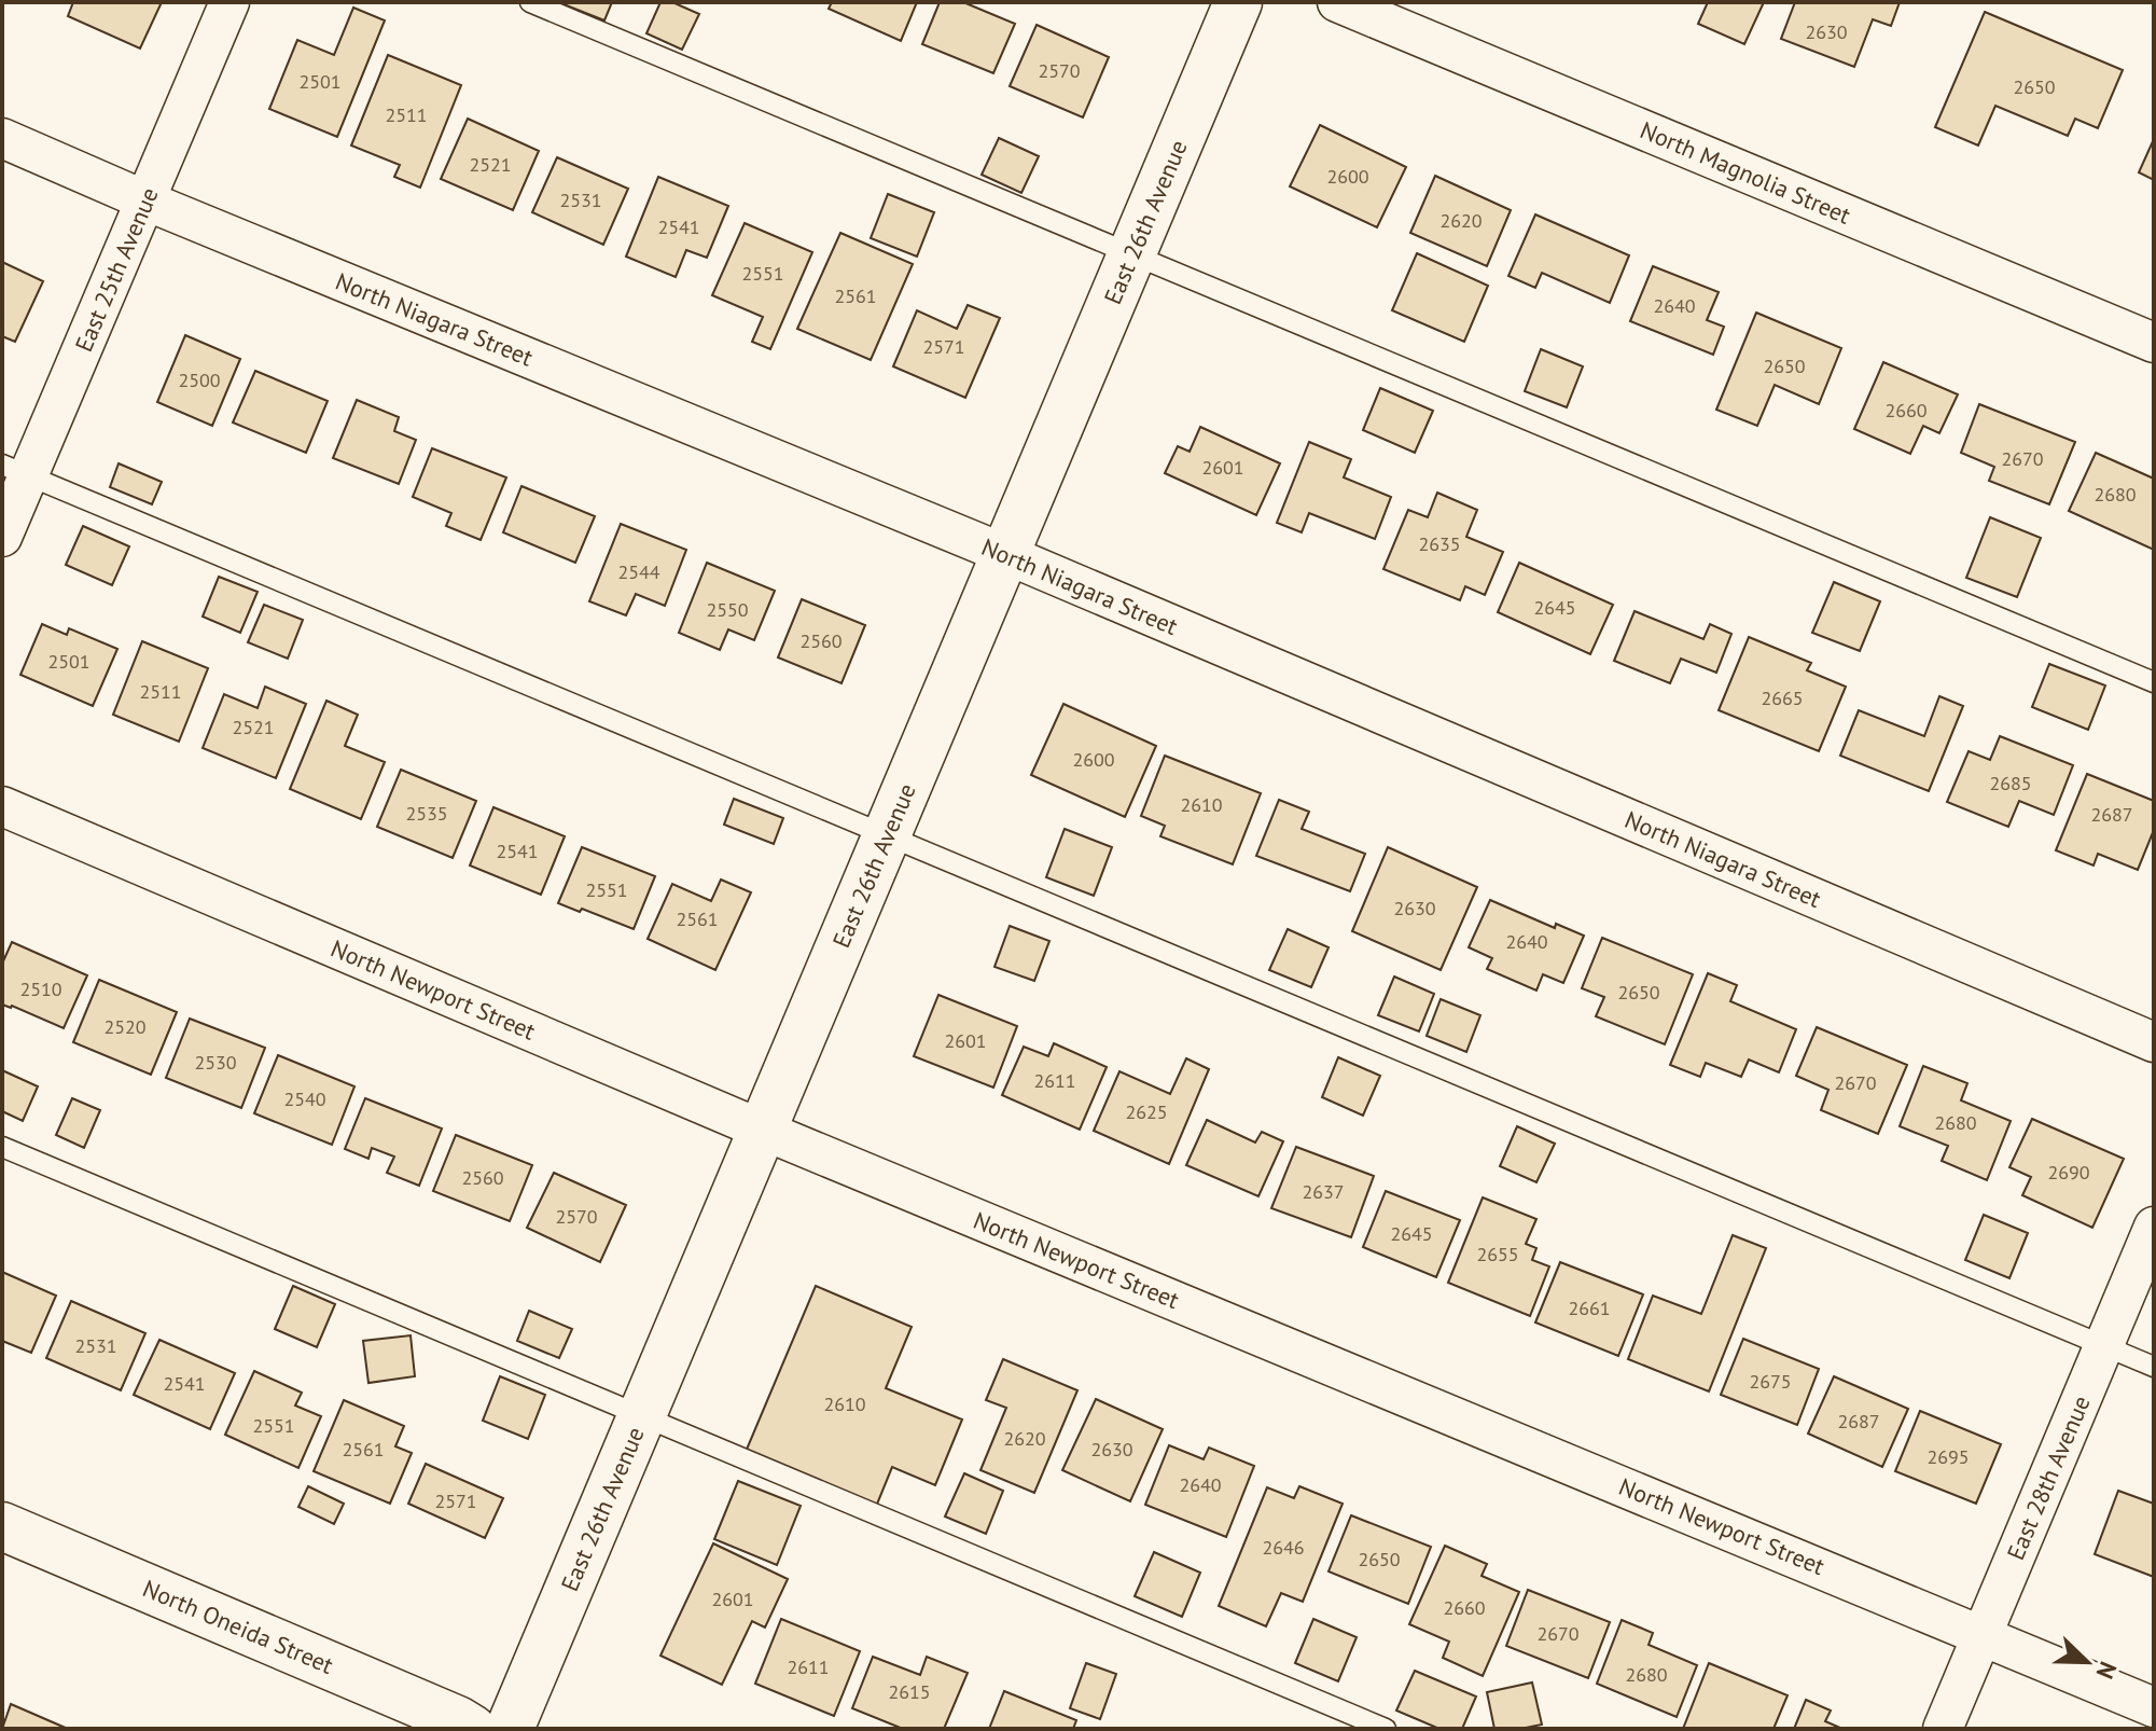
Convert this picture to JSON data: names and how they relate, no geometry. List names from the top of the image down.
{
  "streets": {
    "street": [
      "North Magnolia Street",
      "East 26th Avenue",
      "East 25th Avenue",
      "North Niagara Street",
      "North Newport Street",
      "East 28th Avenue",
      "North Oneida Street"
    ]
  },
  "crossings": [
    ["East 26th Avenue", "North Niagara Street"],
    ["East 26th Avenue", "North Newport Street"],
    ["East 25th Avenue", "North Niagara Street"],
    ["North Newport Street", "East 28th Avenue"]
  ],
  "house_numbers": [
    "2630",
    "2570",
    "2501",
    "2650",
    "2511",
    "2521",
    "2600",
    "2531",
    "2620",
    "2541",
    "2551",
    "2561",
    "2640",
    "2571",
    "2650",
    "2500",
    "2660",
    "2670",
    "2601",
    "2680",
    "2635",
    "2544",
    "2645",
    "2550",
    "2560",
    "2501",
    "2511",
    "2665",
    "2521",
    "2600",
    "2685",
    "2610",
    "2535",
    "2687",
    "2541",
    "2551",
    "2630",
    "2561",
    "2640",
    "2510",
    "2650",
    "2520",
    "2601",
    "2530",
    "2611",
    "2670",
    "2540",
    "2625",
    "2680",
    "2690",
    "2560",
    "2637",
    "2570",
    "2645",
    "2655",
    "2661",
    "2531",
    "2675",
    "2541",
    "2610",
    "2687",
    "2551",
    "2620",
    "2561",
    "2630",
    "2695",
    "2640",
    "2571",
    "2646",
    "2650",
    "2601",
    "2660",
    "2670",
    "2611",
    "2680",
    "2615"
  ],
  "north": "bottom right"
}
